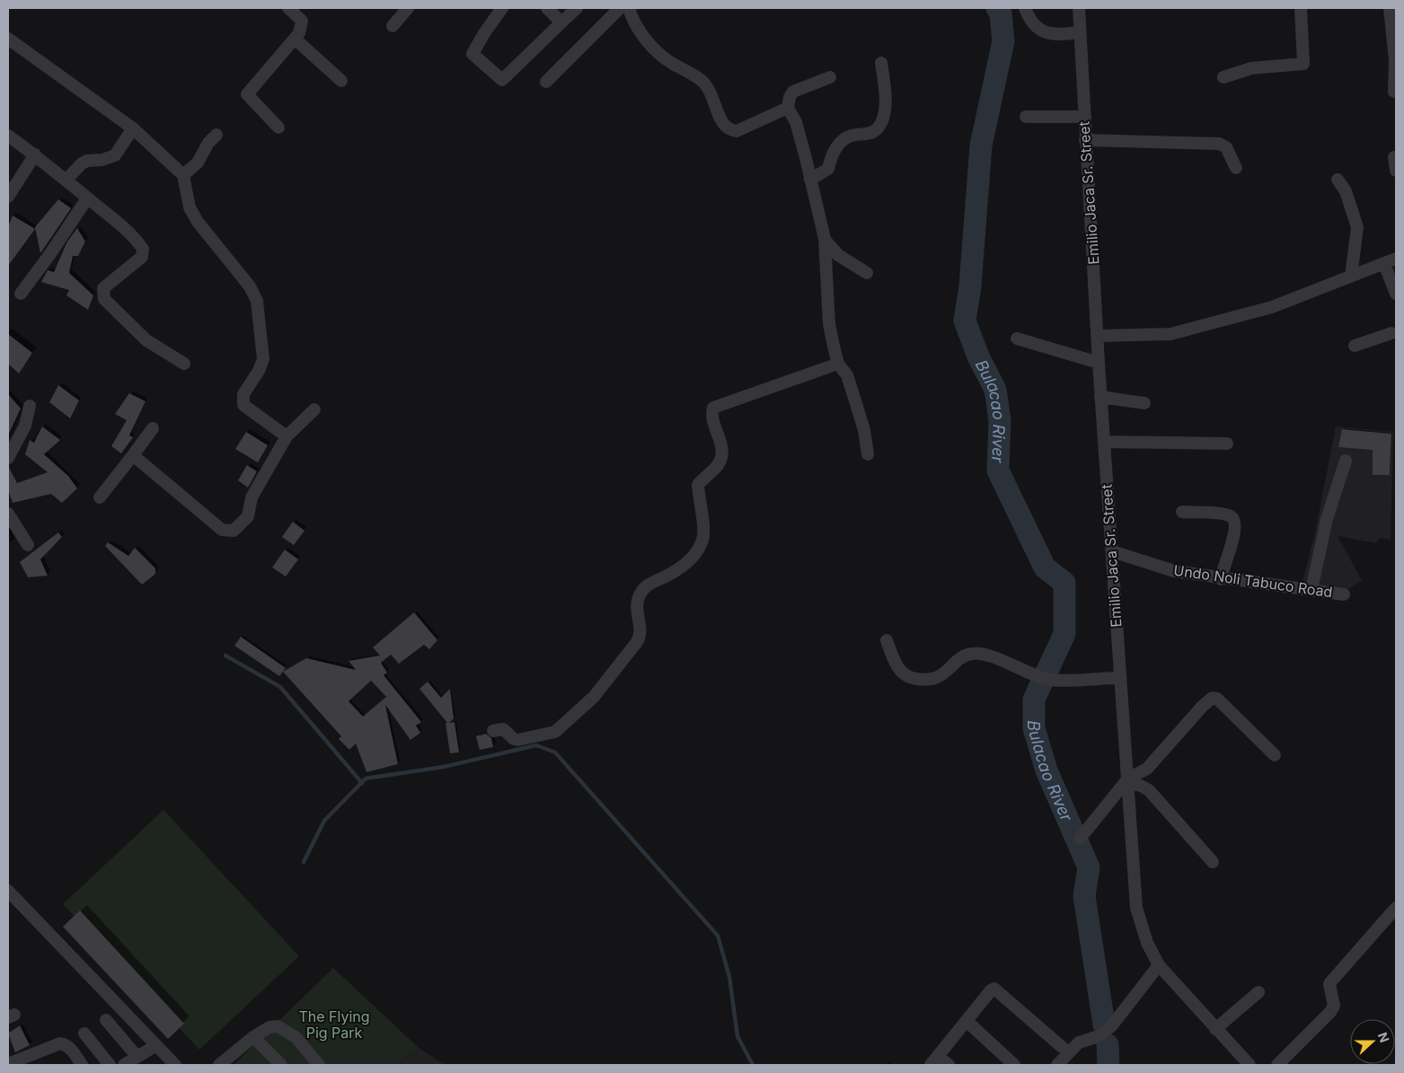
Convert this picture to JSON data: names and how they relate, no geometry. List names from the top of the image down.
{
  "streets": {
    "street": ["Emilio Jaca Sr. Street", "Undo Noli Tabuco Road"]
  },
  "crossings": [
    ["Emilio Jaca Sr. Street", "Undo Noli Tabuco Road"]
  ],
  "water": ["Bulacao River"],
  "parks": ["The Flying Pig Park"],
  "north": "right"
}
